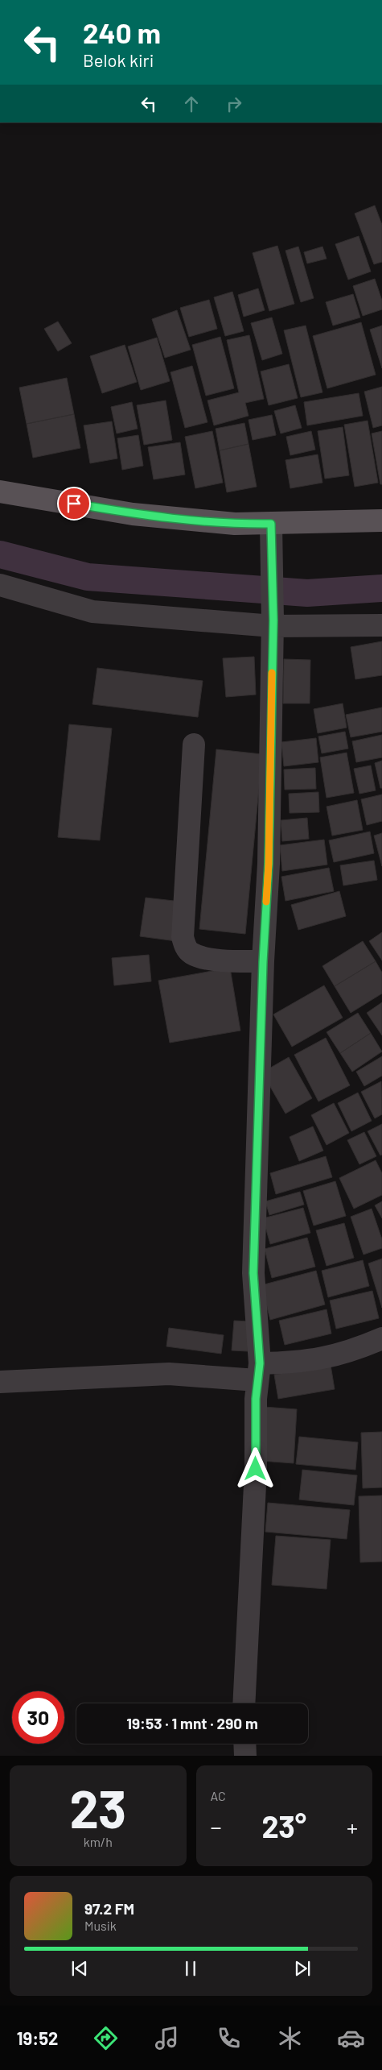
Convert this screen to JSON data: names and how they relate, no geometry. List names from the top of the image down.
{
  "page": {
    "turn": ["240 m", "Belok kiri"],
    "limit": "30",
    "trip": "19:53 · 1 mnt · 290 m",
    "tile": [
      ["23", "km/h"],
      "AC"
    ],
    "heat": ["−", "23°", "+"],
    "song": ["97.2 FM", "Musik"],
    "tabs": "19:52"
  }
}
